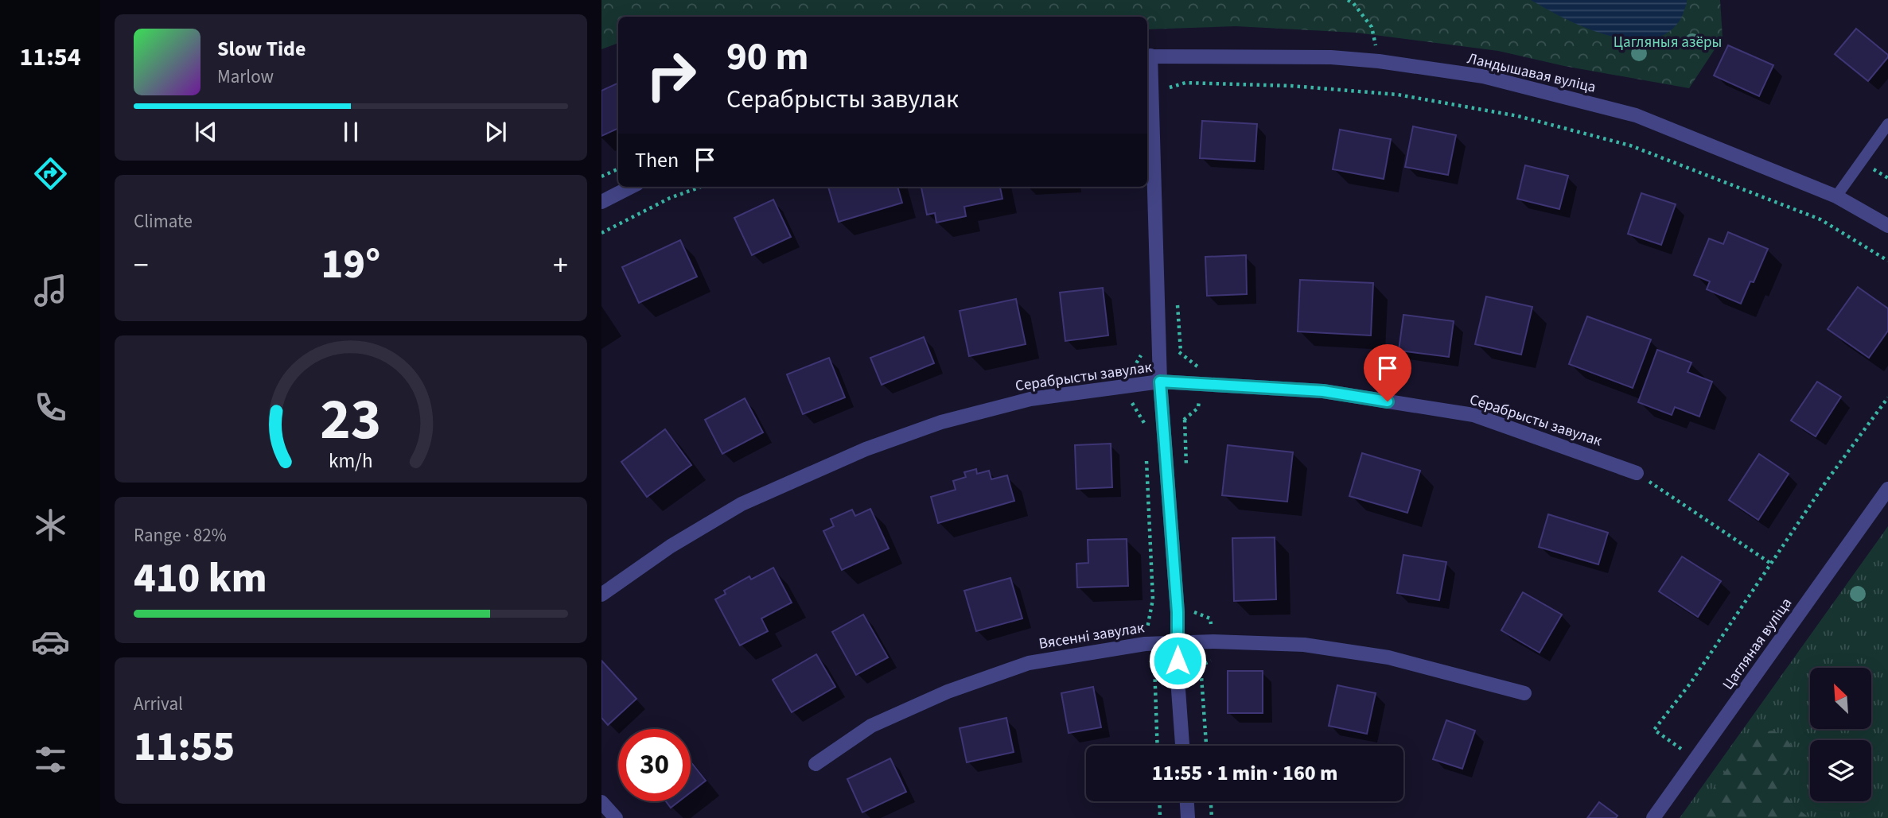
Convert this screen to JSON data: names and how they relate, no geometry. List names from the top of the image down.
{
  "streets": {
    "street": [
      "Ландышавая вуліца",
      "Серабрысты завулак",
      "Вясенні завулак",
      "Цагляная вуліца"
    ]
  },
  "parks": ["Цагляныя азёры"],
  "north": "top left",
  "page": {
    "tabs": "11:54",
    "turn": ["90 m", "Серабрысты завулак"],
    "song": ["Slow Tide", "Marlow"],
    "then": "Then",
    "tile": [
      "Climate",
      ["Range · 82%", "410 km"],
      ["Arrival", "11:55"]
    ],
    "heat": ["−", "19°", "+"],
    "limit": "30",
    "trip": "11:55 · 1 min · 160 m",
    "gauge": ["23", "km/h"]
  }
}
